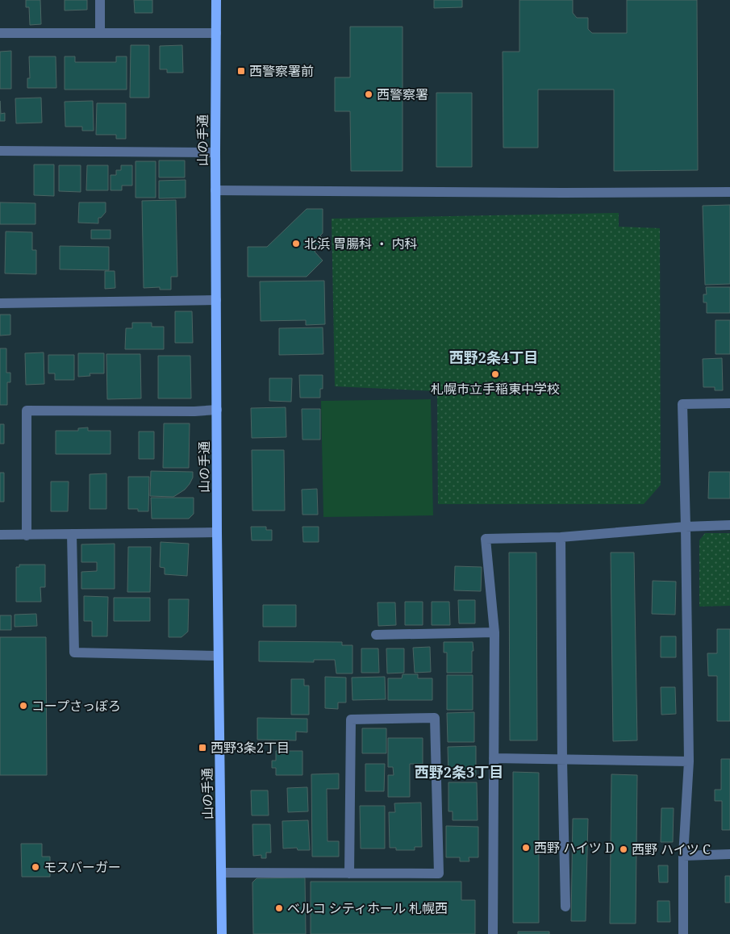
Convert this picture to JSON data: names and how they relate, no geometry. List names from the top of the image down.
{
  "streets": {
    "main road": ["山の手通"]
  },
  "districts": ["西野2条4丁目", "西野2条3丁目"],
  "places": {
    "transit": ["西警察署前", "西野3条2丁目"],
    "other": [
      "西警察署",
      "北浜 胃腸科 ・ 内科",
      "札幌市立手稲東中学校",
      "コープさっぽろ",
      "西野 ハイツ D",
      "西野 ハイツ C",
      "モスバーガー",
      "ベルコ シティホール 札幌西"
    ]
  }
}
